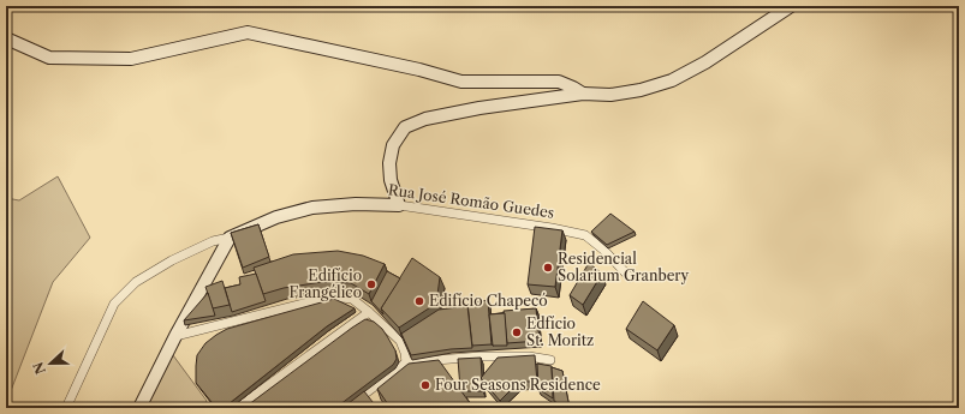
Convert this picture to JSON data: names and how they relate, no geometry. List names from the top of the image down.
{
  "streets": {
    "street": ["Rua José Romão Guedes"]
  },
  "places": [
    "Residencial Solarium Granbery",
    "Edifício Frangélico",
    "Edifício Chapecó",
    "Edfício St. Moritz",
    "Four Seasons Residence"
  ],
  "north": "left"
}
